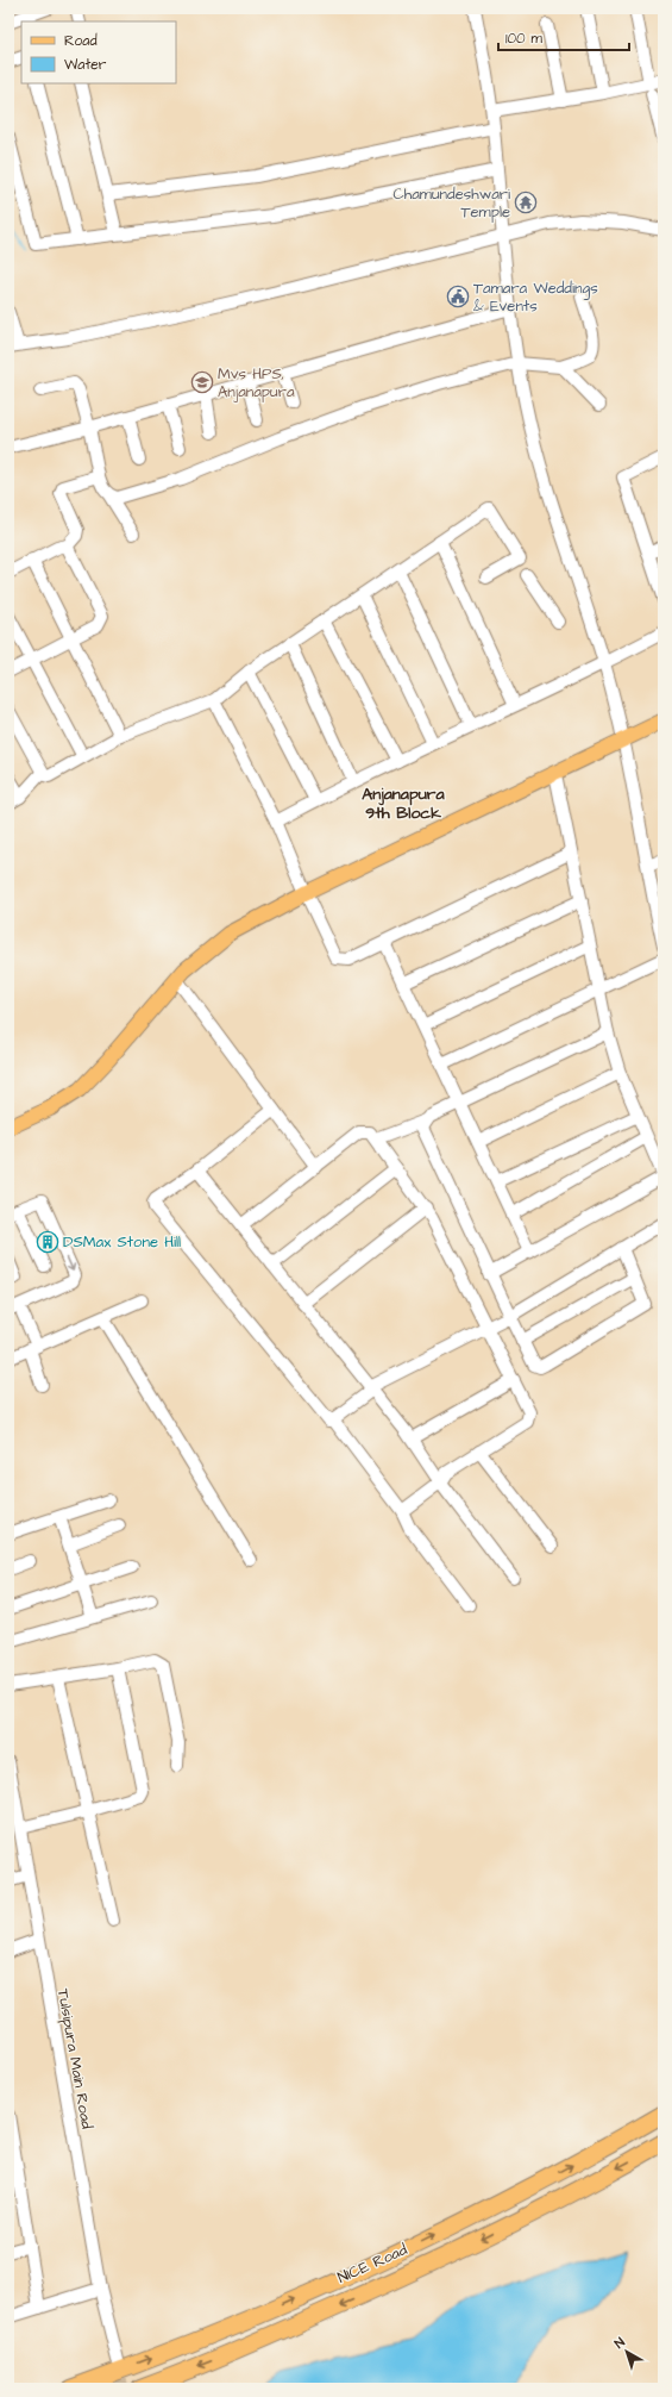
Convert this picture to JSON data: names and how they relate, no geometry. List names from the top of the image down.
{
  "streets": {
    "highway": ["NICE Road"],
    "street": ["Tulsipura Main Road"]
  },
  "districts": ["Anjanapura 9th Block"],
  "places": {
    "temple": ["Chamundeshwari Temple"],
    "public building": ["Tamara Weddings & Events"],
    "school or university": ["Mvs HPS, Anjanapura"],
    "building": ["DSMax Stone Hill"]
  },
  "legend": ["Road", "Water"],
  "scale_bar": "100 m",
  "north": "top left"
}
